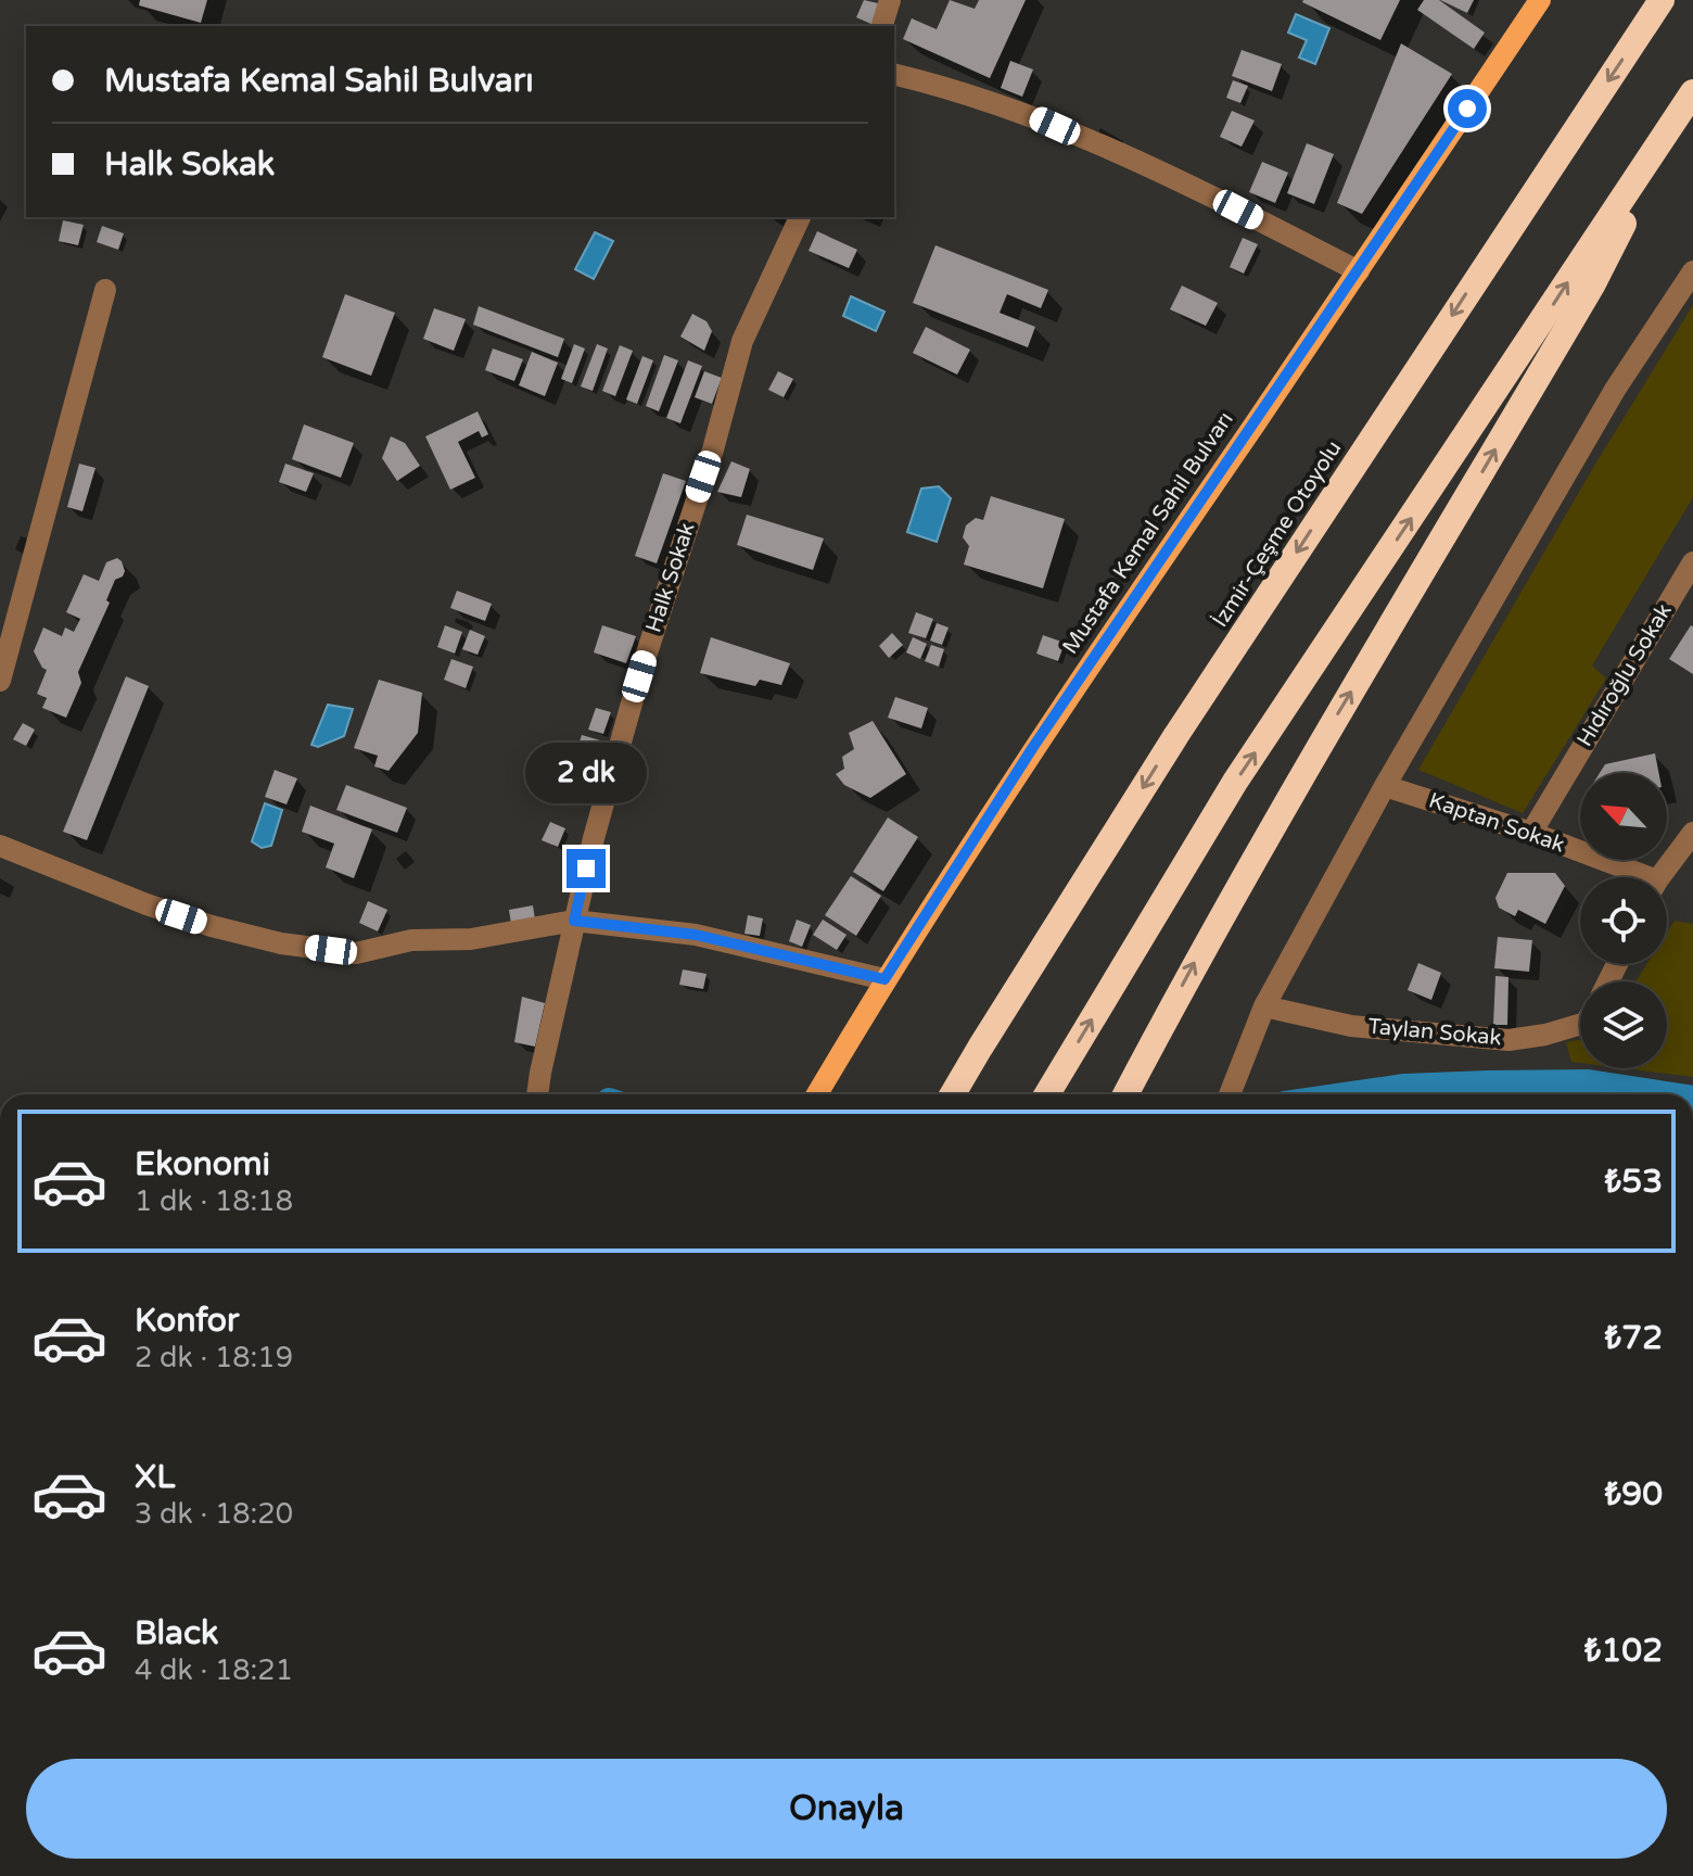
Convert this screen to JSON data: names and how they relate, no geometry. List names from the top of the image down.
{
  "streets": {
    "highway": ["İzmir-Çeşme Otoyolu"],
    "main road": ["Mustafa Kemal Sahil Bulvarı"],
    "street": [
      "Halk Sokak",
      "Hıdıroğlu Sokak",
      "Kaptan Sokak",
      "Taylan Sokak"
    ]
  },
  "crossings": [
    ["Hıdıroğlu Sokak", "Kaptan Sokak"]
  ],
  "north": "top left",
  "page": {
    "banner": ["Mustafa Kemal Sahil Bulvarı", "Halk Sokak"],
    "bubble": "2 dk",
    "list": [
      {
        "name": "Ekonomi",
        "note": "1 dk · 18:18",
        "value": "₺53"
      },
      {
        "name": "Konfor",
        "note": "2 dk · 18:19",
        "value": "₺72"
      },
      {
        "name": "XL",
        "note": "3 dk · 18:20",
        "value": "₺90"
      },
      {
        "name": "Black",
        "note": "4 dk · 18:21",
        "value": "₺102"
      }
    ],
    "buttons": "Onayla"
  }
}
